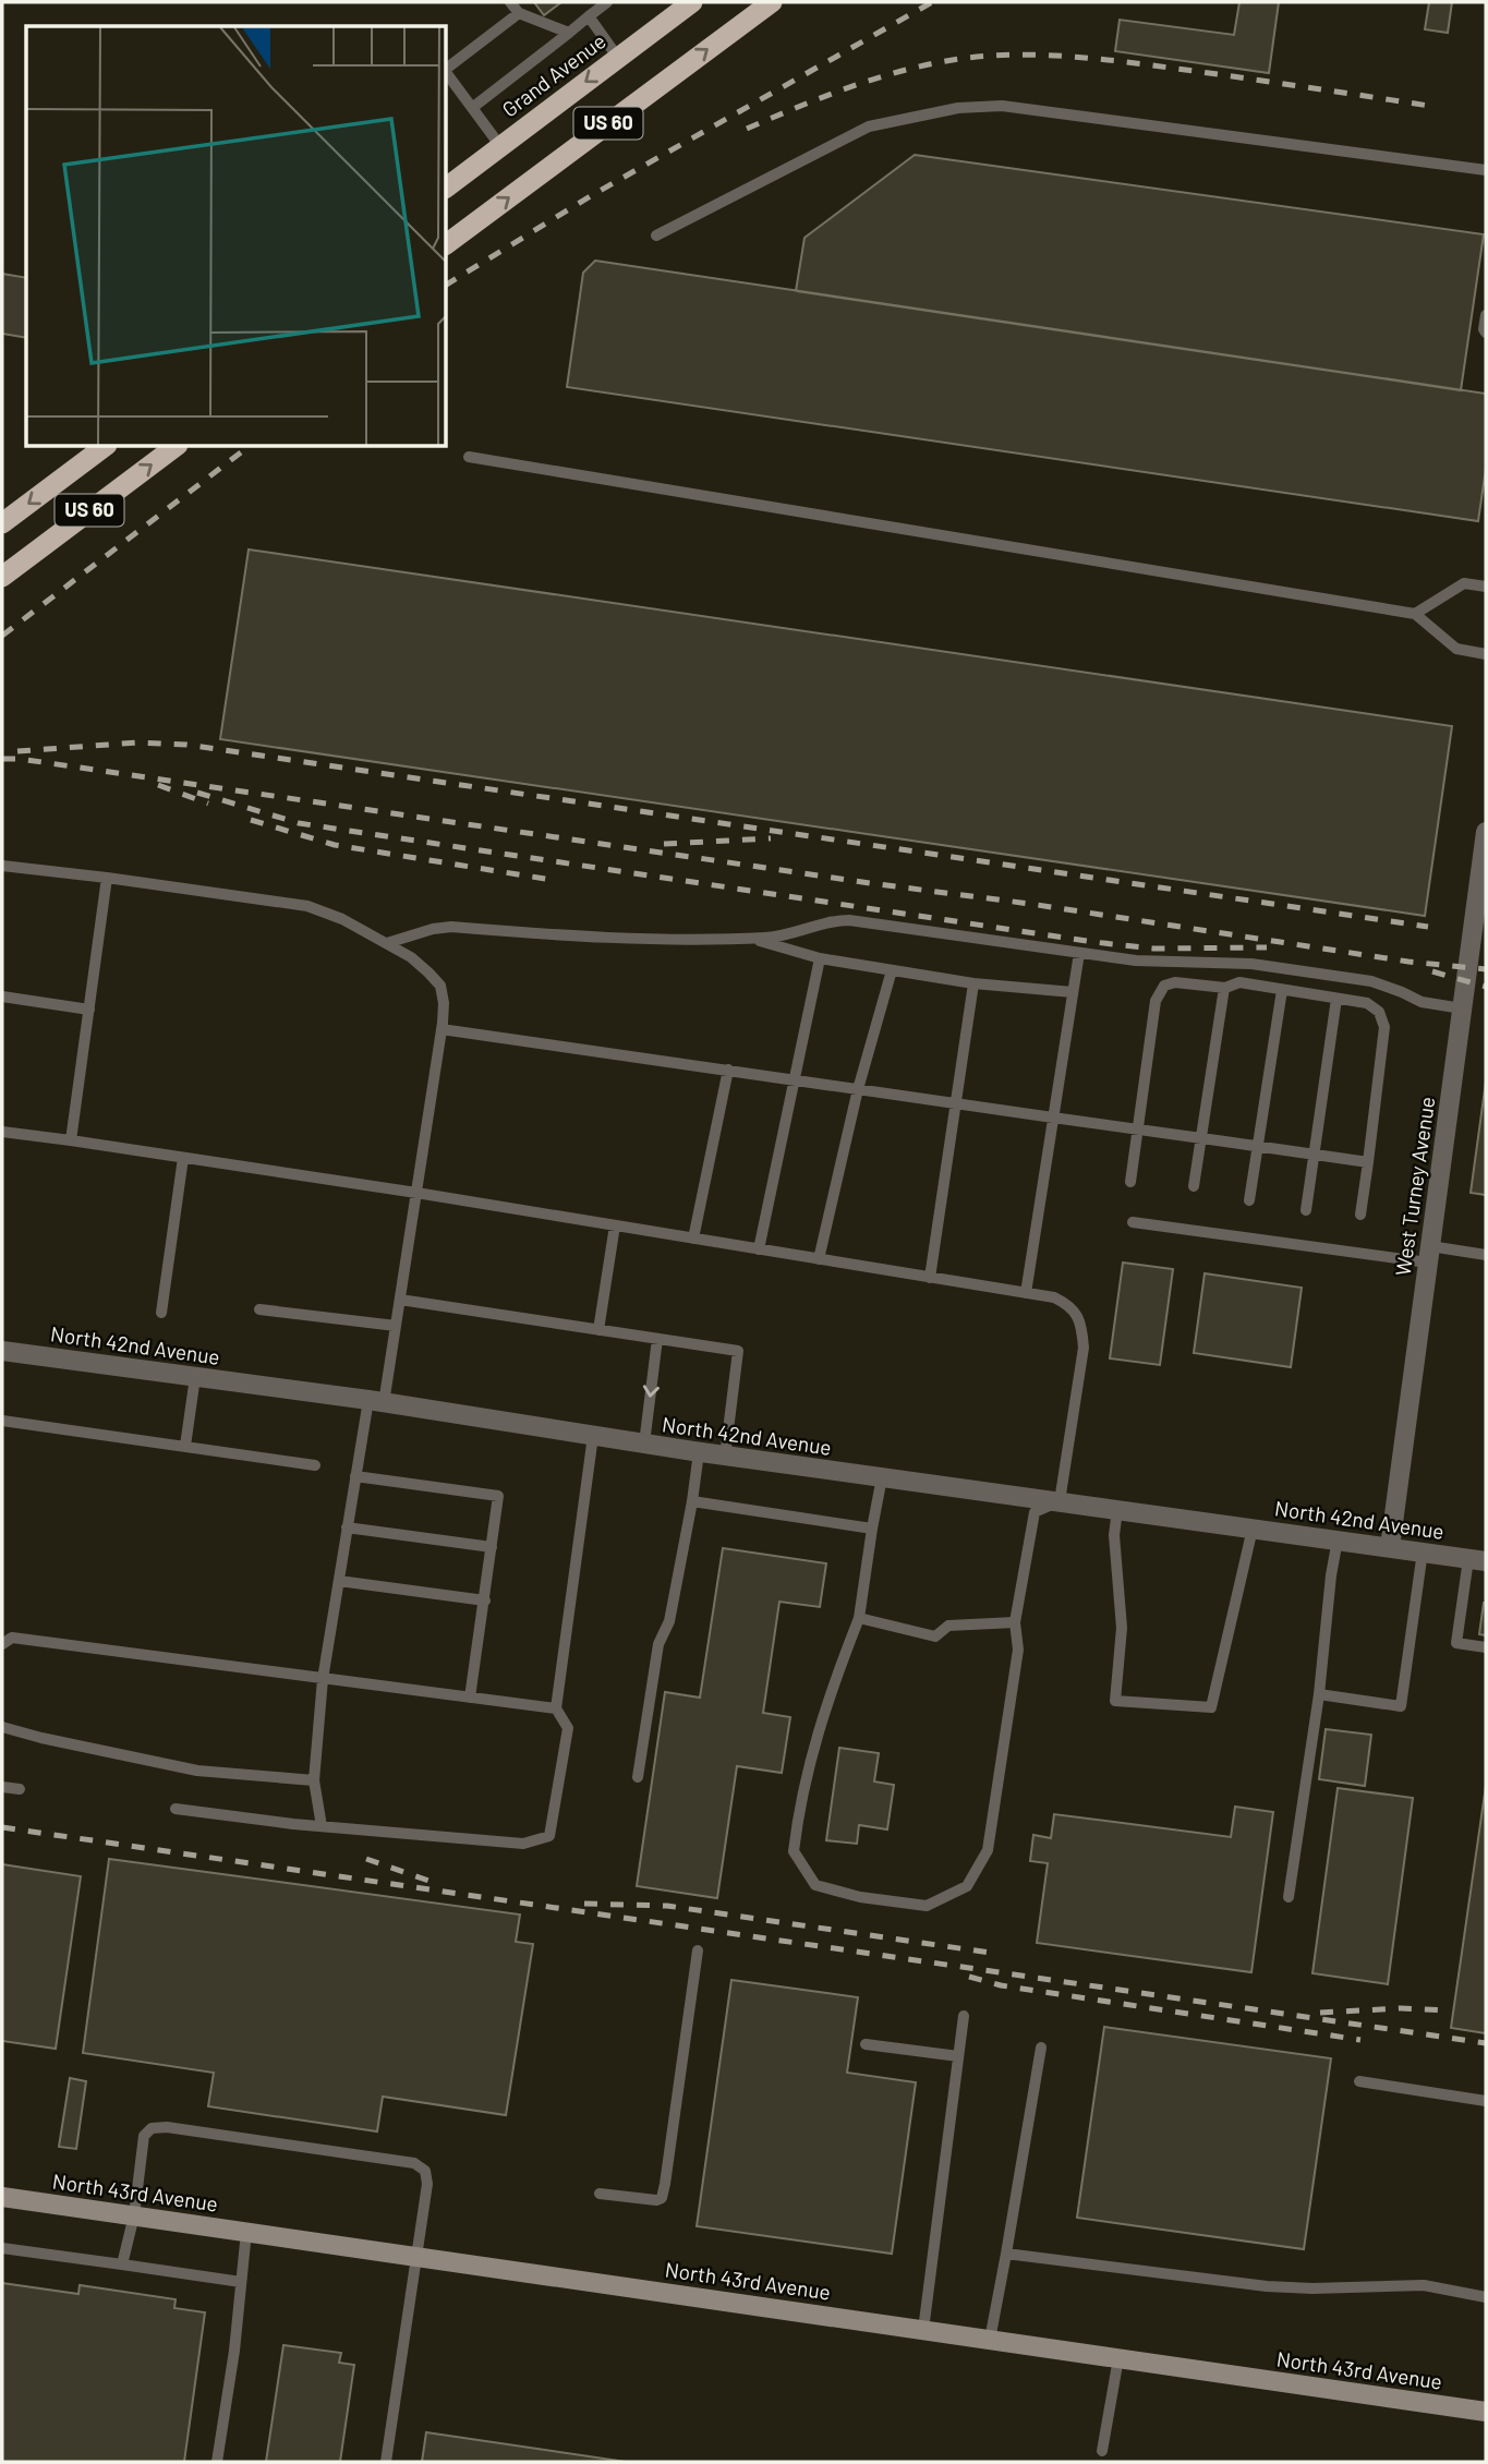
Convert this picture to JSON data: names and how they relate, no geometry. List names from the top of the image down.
{
  "streets": {
    "highway": ["Grand Avenue", "US 60"],
    "main road": ["North 43rd Avenue"],
    "street": ["West Turney Avenue", "North 42nd Avenue"]
  },
  "crossings": [
    ["West Turney Avenue", "North 42nd Avenue"]
  ]
}
